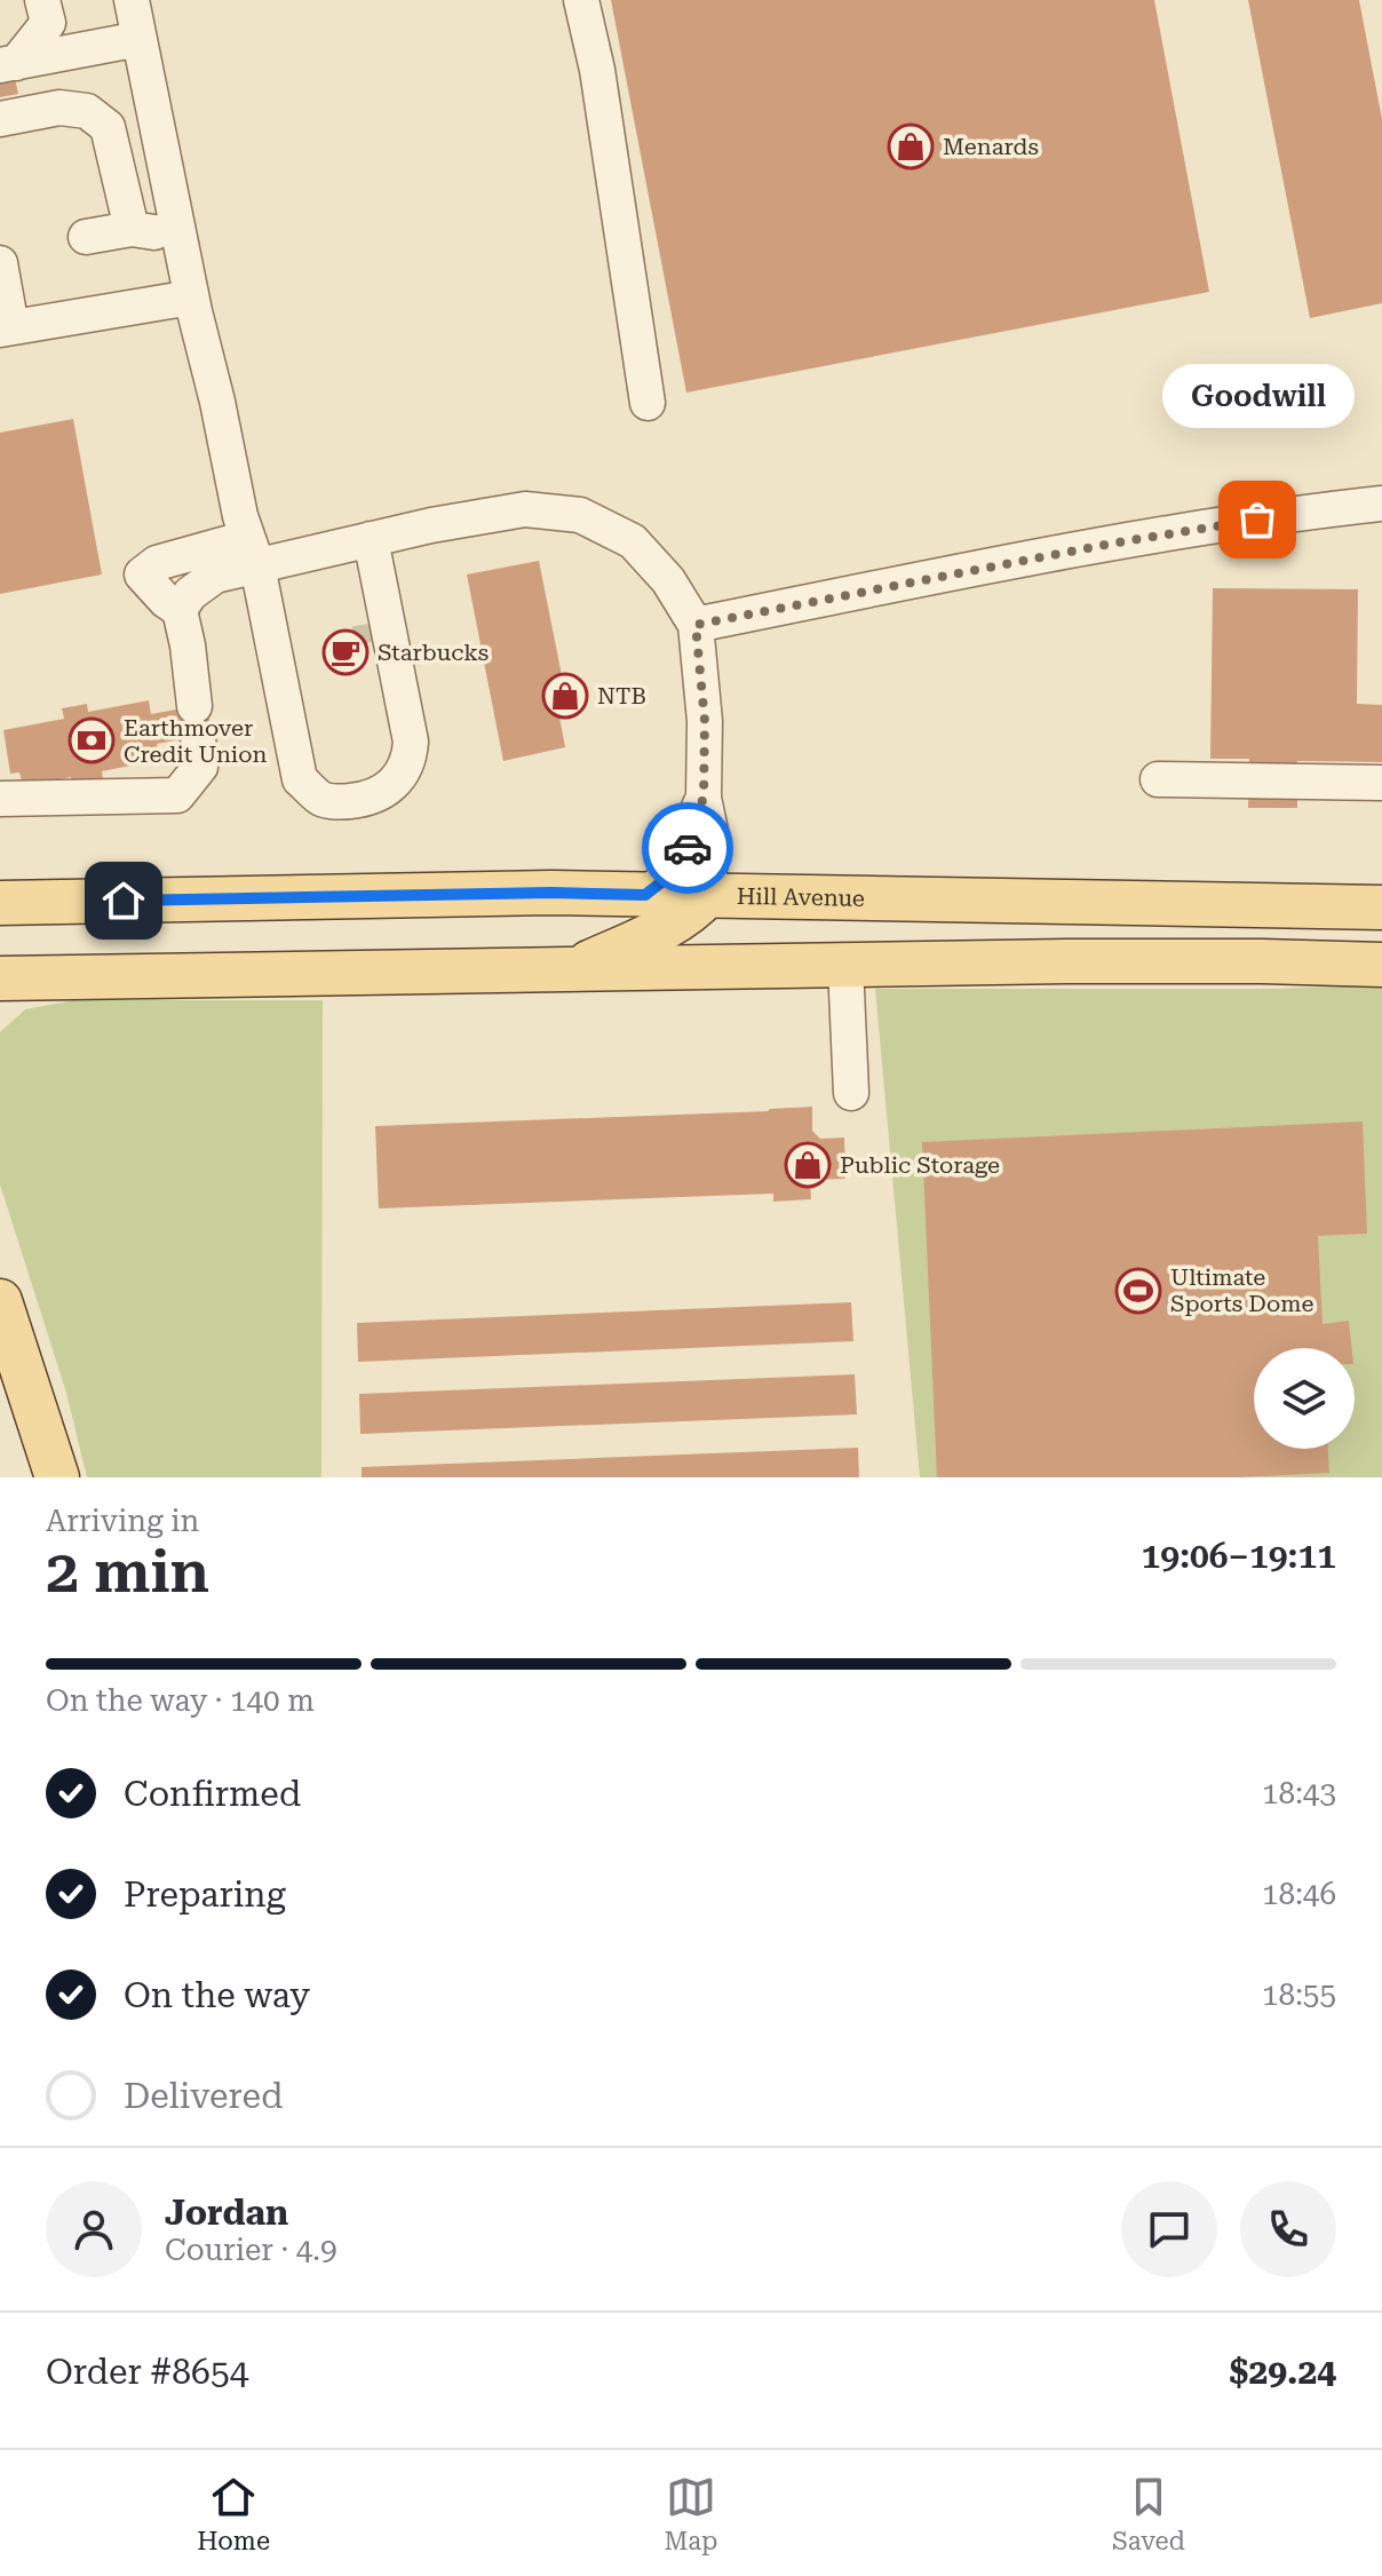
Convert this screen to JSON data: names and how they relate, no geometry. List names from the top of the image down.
{
  "streets": {
    "main road": ["Hill Avenue"]
  },
  "places": {
    "shop": ["Menards", "NTB", "Public Storage"],
    "other": ["Goodwill"],
    "cafe": ["Starbucks"],
    "bank": ["Earthmover Credit Union"],
    "sports": ["Ultimate Sports Dome"]
  },
  "page": {
    "bubble": "Goodwill",
    "heading": ["2 min", "Arriving in", "19:06–19:11"],
    "panel": [
      "Jordan",
      "Courier · 4.9",
      "Order #8654",
      "$29.24"
    ],
    "bar": "On the way · 140 m",
    "list": [
      ["Confirmed", "18:43"],
      ["Preparing", "18:46"],
      ["On the way", "18:55"],
      "Delivered"
    ],
    "tabs": ["Home", "Map", "Saved"]
  }
}
